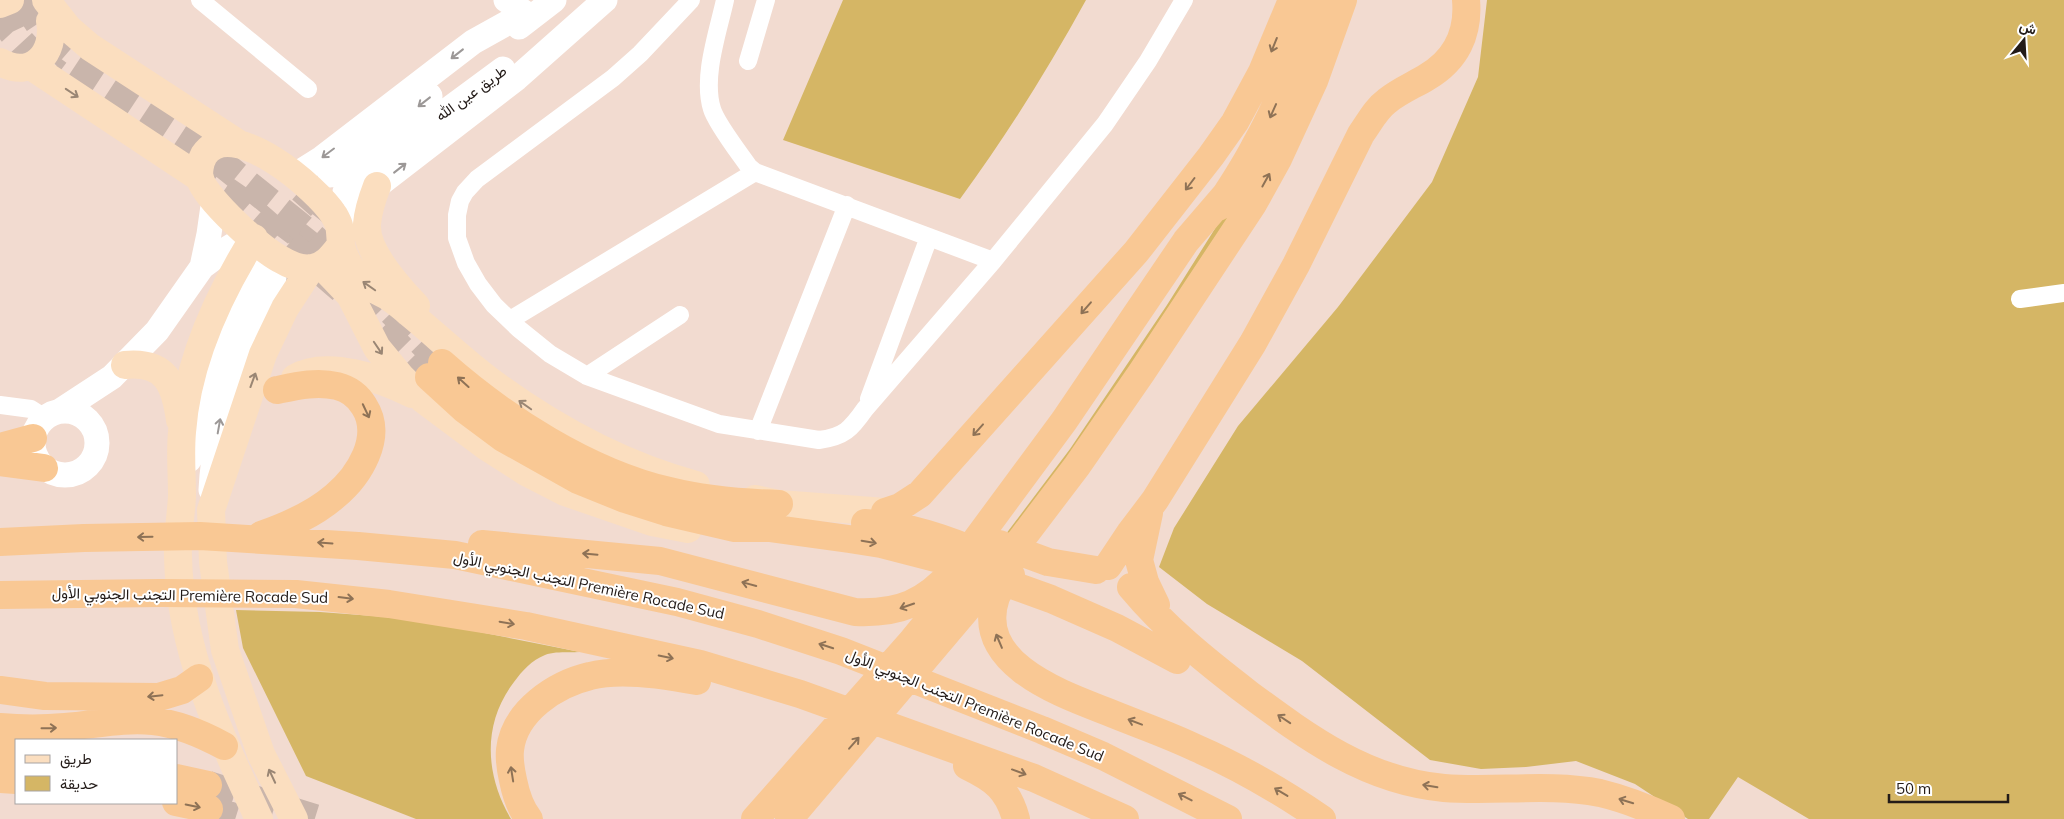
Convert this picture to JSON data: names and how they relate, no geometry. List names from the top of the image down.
{
  "streets": {
    "highway": ["التجنب الجنوبي الأول Première Rocade Sud"],
    "street": ["طريق عين الله"]
  },
  "legend": ["طريق", "حديقة"],
  "scale_bar": "50 m",
  "north": "top"
}
